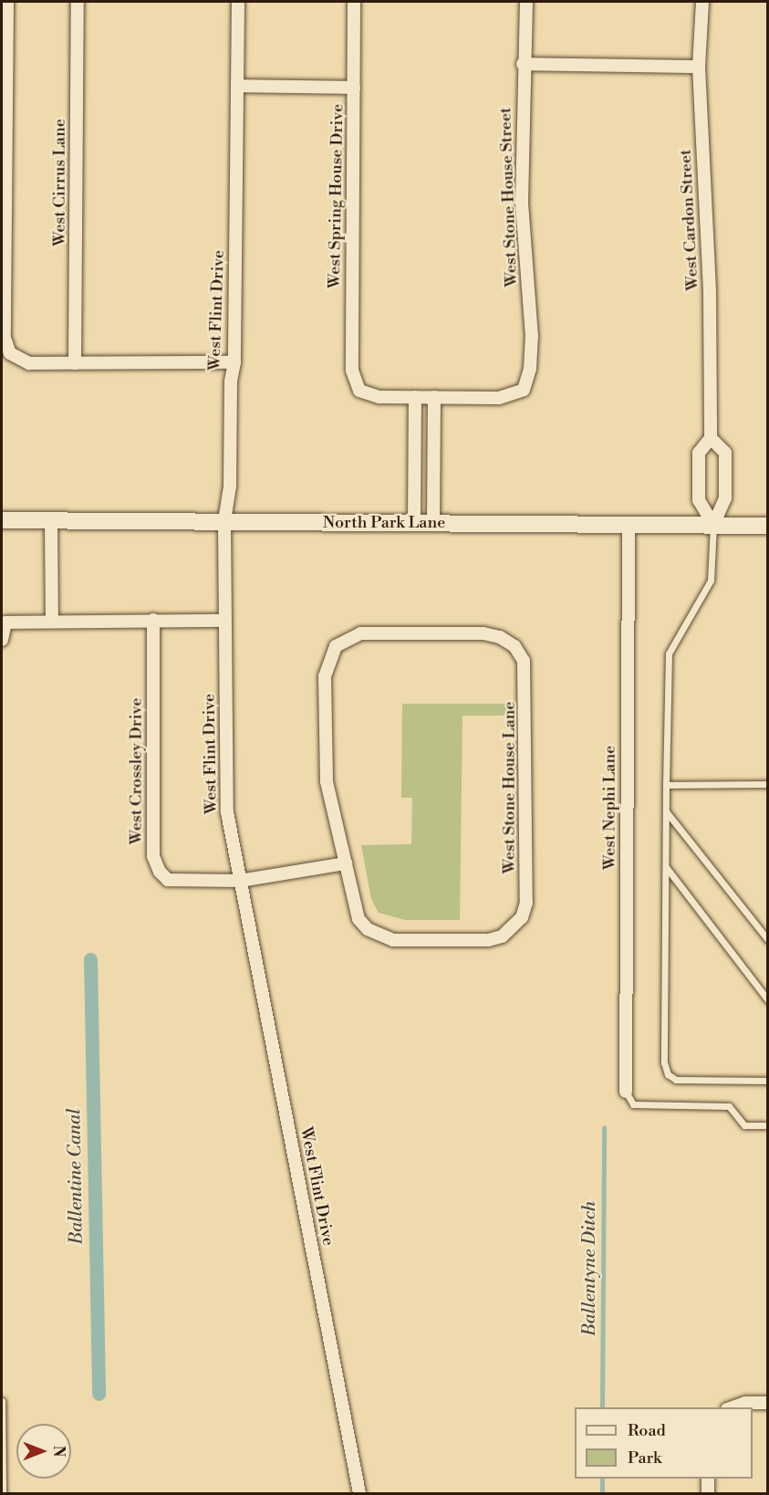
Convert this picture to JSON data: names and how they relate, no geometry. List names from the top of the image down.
{
  "streets": {
    "street": [
      "West Cirrus Lane",
      "West Spring House Drive",
      "West Stone House Street",
      "West Cardon Street",
      "West Flint Drive",
      "North Park Lane",
      "West Crossley Drive",
      "West Stone House Lane",
      "West Nephi Lane"
    ]
  },
  "crossings": [
    ["West Cardon Street", "North Park Lane"],
    ["West Flint Drive", "North Park Lane"],
    ["West Flint Drive", "West Crossley Drive"],
    ["North Park Lane", "West Nephi Lane"]
  ],
  "water": ["Ballentine Canal", "Ballentyne Ditch"],
  "legend": ["Road", "Park"],
  "north": "right"
}
